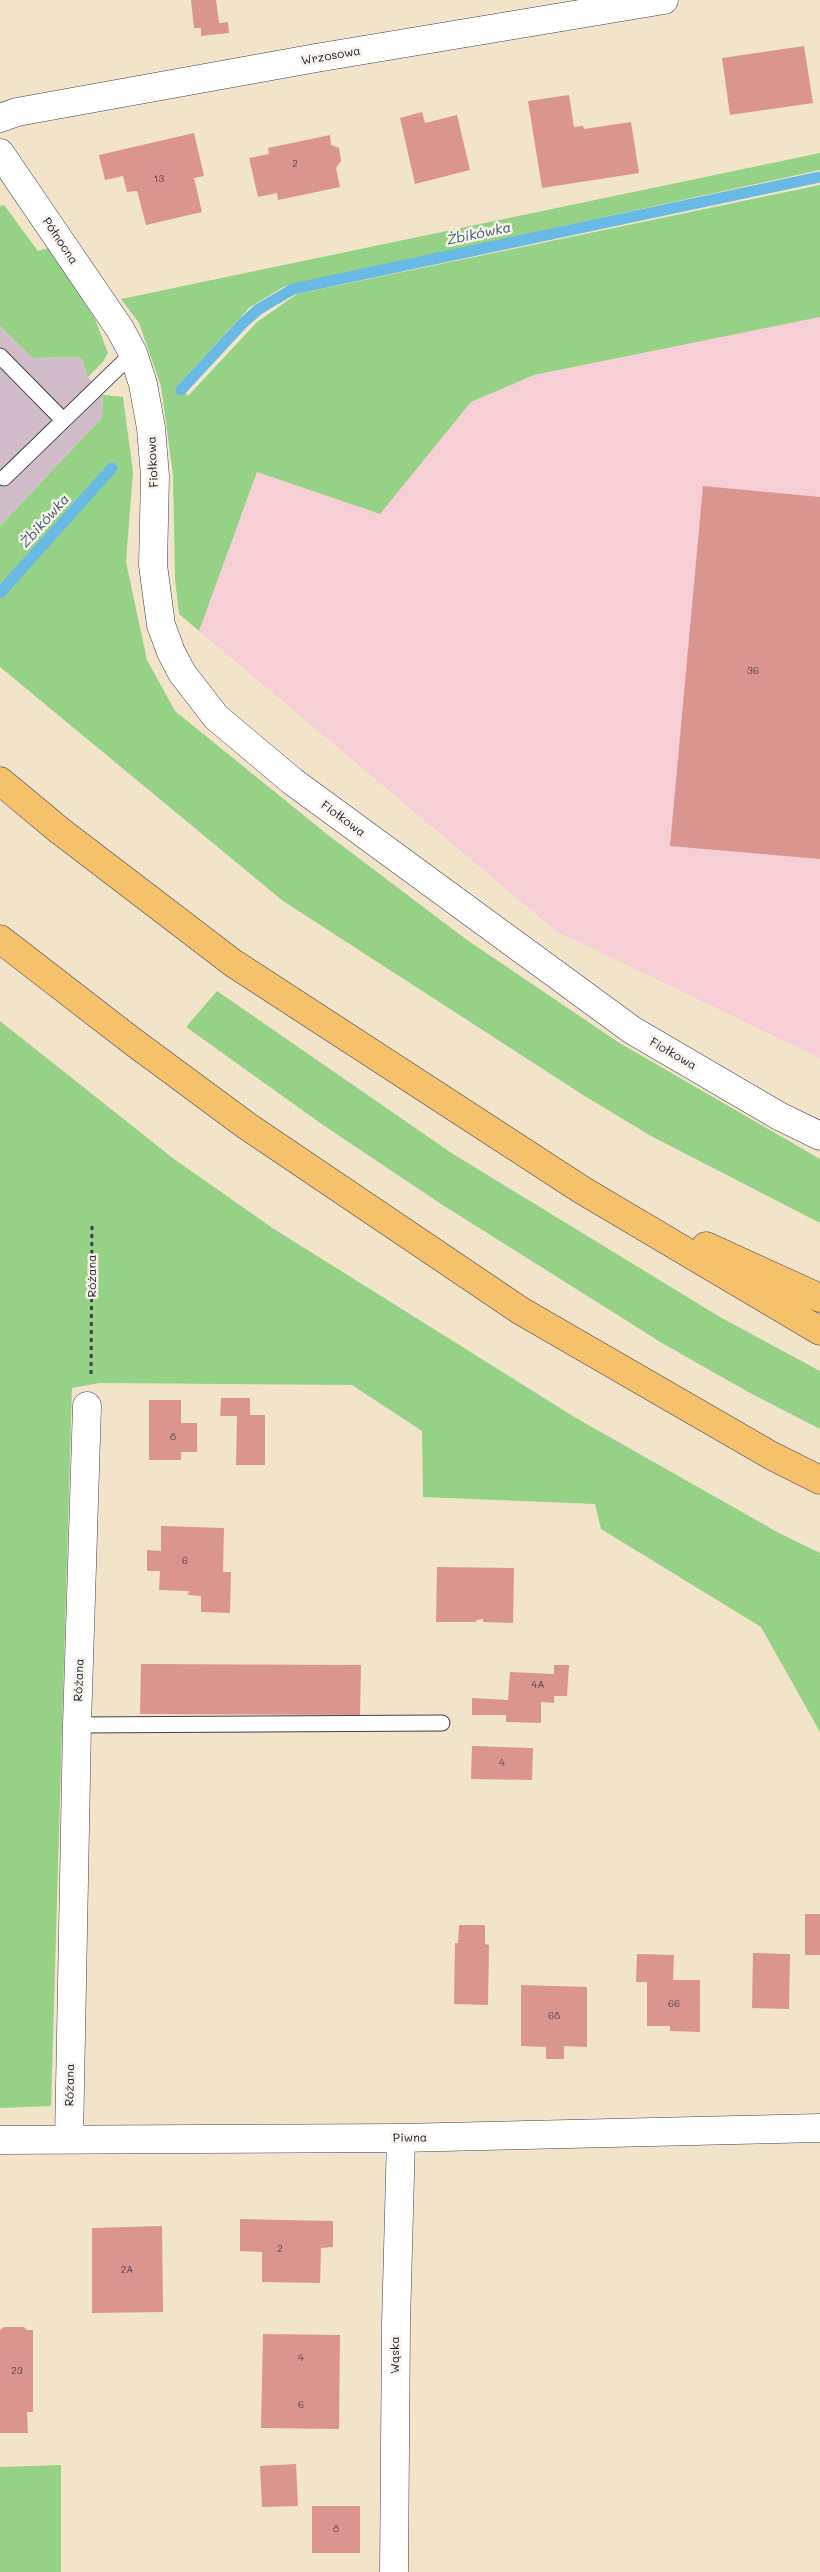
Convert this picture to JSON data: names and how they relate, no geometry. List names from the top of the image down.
{
  "streets": {
    "street": [
      "Wrzosowa",
      "Północna",
      "Fiołkowa",
      "Różana",
      "Piwna",
      "Wąska"
    ]
  },
  "crossings": [
    ["Północna", "Fiołkowa"],
    ["Różana", "Piwna"],
    ["Piwna", "Wąska"]
  ],
  "water": ["Żbikówka"],
  "house_numbers": [
    "2",
    "13",
    "36",
    "8",
    "6",
    "4A",
    "4",
    "66",
    "68",
    "2",
    "2A",
    "4",
    "23",
    "6",
    "8"
  ]
}
